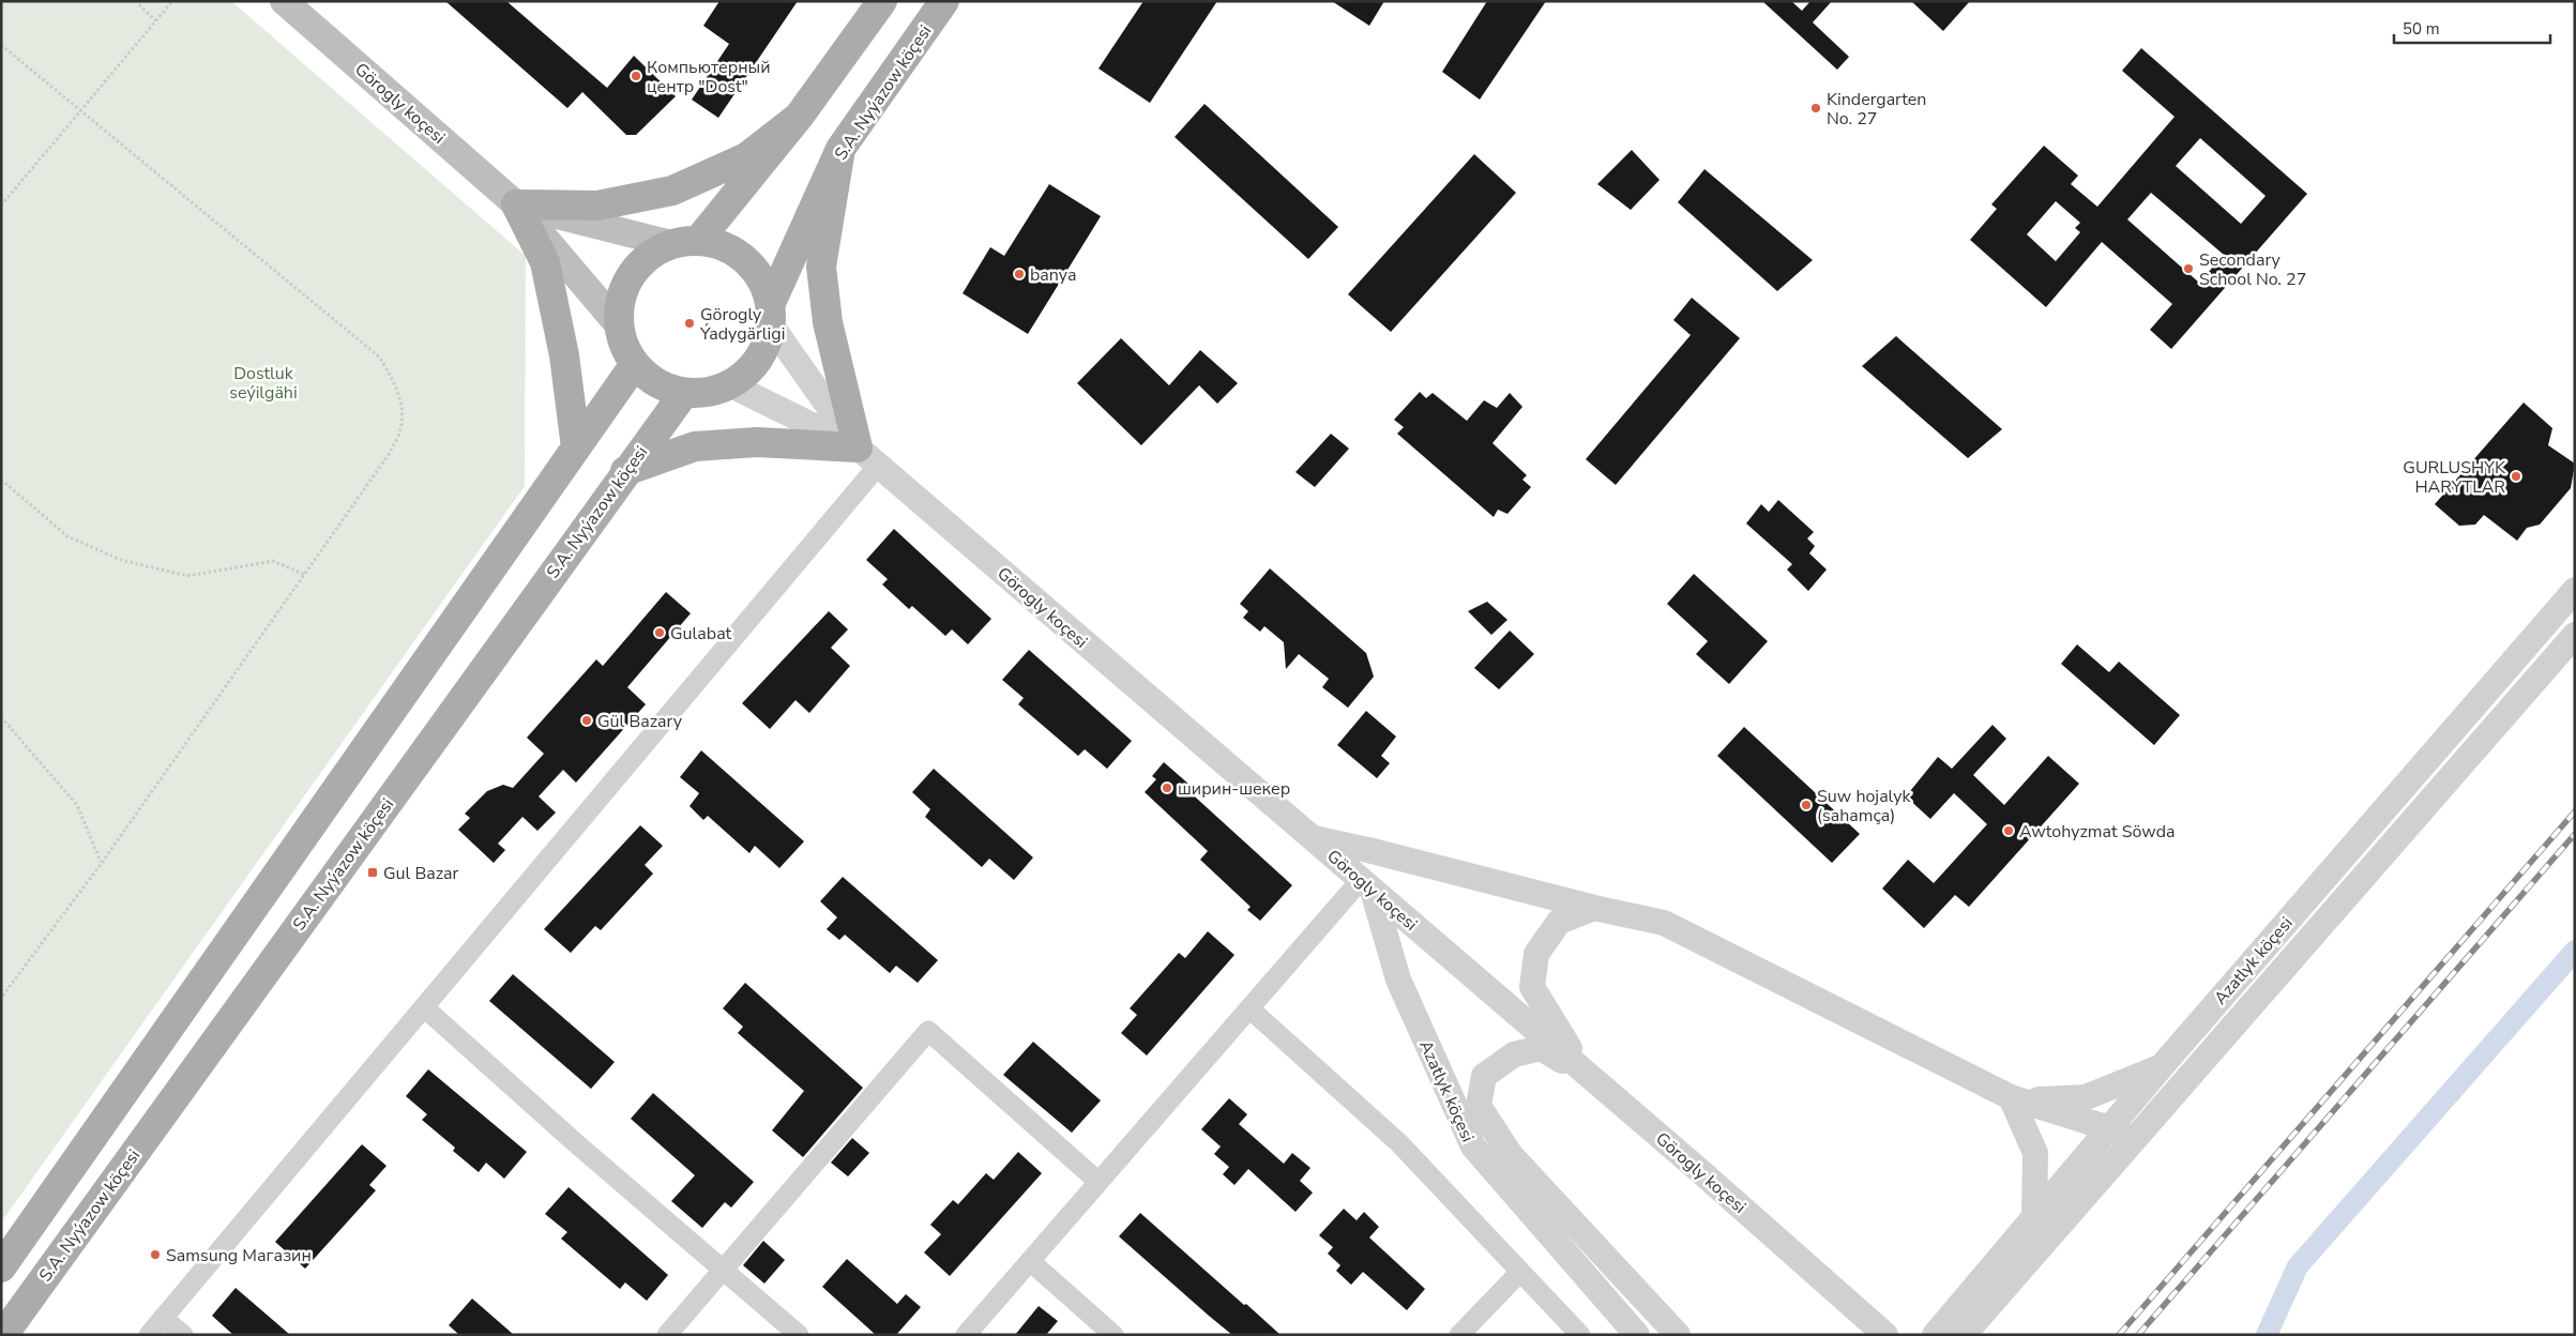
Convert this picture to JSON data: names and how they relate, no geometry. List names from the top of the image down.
{
  "streets": {
    "main road": ["S.A. Nyýazow köçesi", "Görogly koçesi"],
    "street": ["Azatlyk köçesi"]
  },
  "crossings": [
    ["S.A. Nyýazow köçesi", "Görogly koçesi"],
    ["Görogly koçesi", "Azatlyk köçesi"]
  ],
  "parks": ["Dostluk seýilgähi"],
  "places": {
    "other": [
      "Компьютерный центр \"Dost\"",
      "Kindergarten No. 27",
      "Secondary School No. 27",
      "banya",
      "Görogly Ýadygärligi",
      "GURLUSHYK HARYTLAR",
      "Gulabat",
      "Gül Bazary",
      "ширин-шекер",
      "Suw hojalyk (sahamça)",
      "Awtohyzmat Söwda",
      "Samsung Магазин"
    ],
    "transit": ["Gul Bazar"]
  },
  "scale_bar": "50 m"
}
